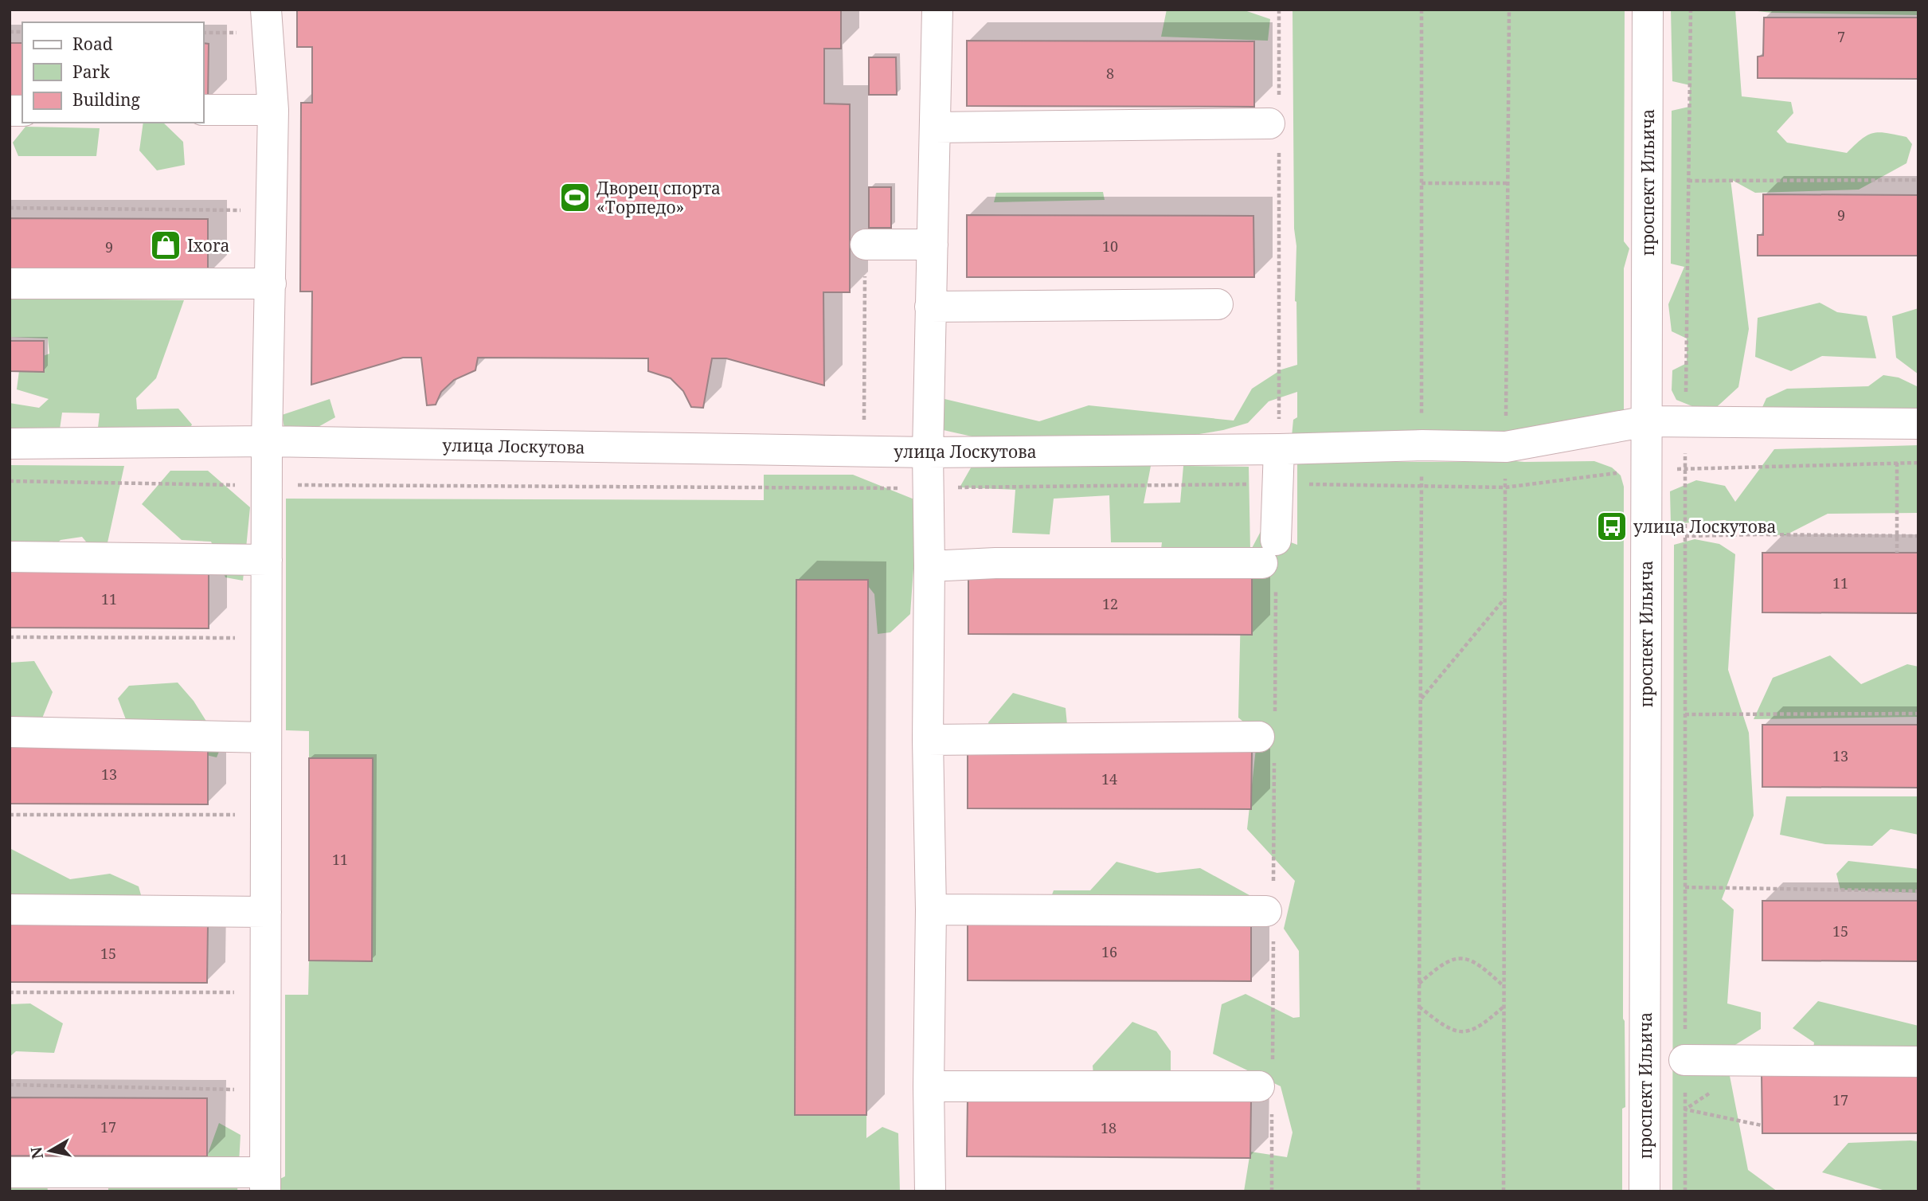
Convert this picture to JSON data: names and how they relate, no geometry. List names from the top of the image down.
{
  "streets": {
    "street": ["проспект Ильича", "улица Лоскутова"]
  },
  "crossings": [
    ["проспект Ильича", "улица Лоскутова"]
  ],
  "places": {
    "sports": ["Дворец спорта «Торпедо»"],
    "shop": ["Ixora"],
    "bus stop": ["улица Лоскутова"]
  },
  "house_numbers": [
    "7",
    "8",
    "9",
    "10",
    "9",
    "11",
    "11",
    "12",
    "13",
    "13",
    "14",
    "11",
    "15",
    "16",
    "15",
    "17",
    "17",
    "18"
  ],
  "legend": ["Road", "Park", "Building"],
  "north": "left"
}
